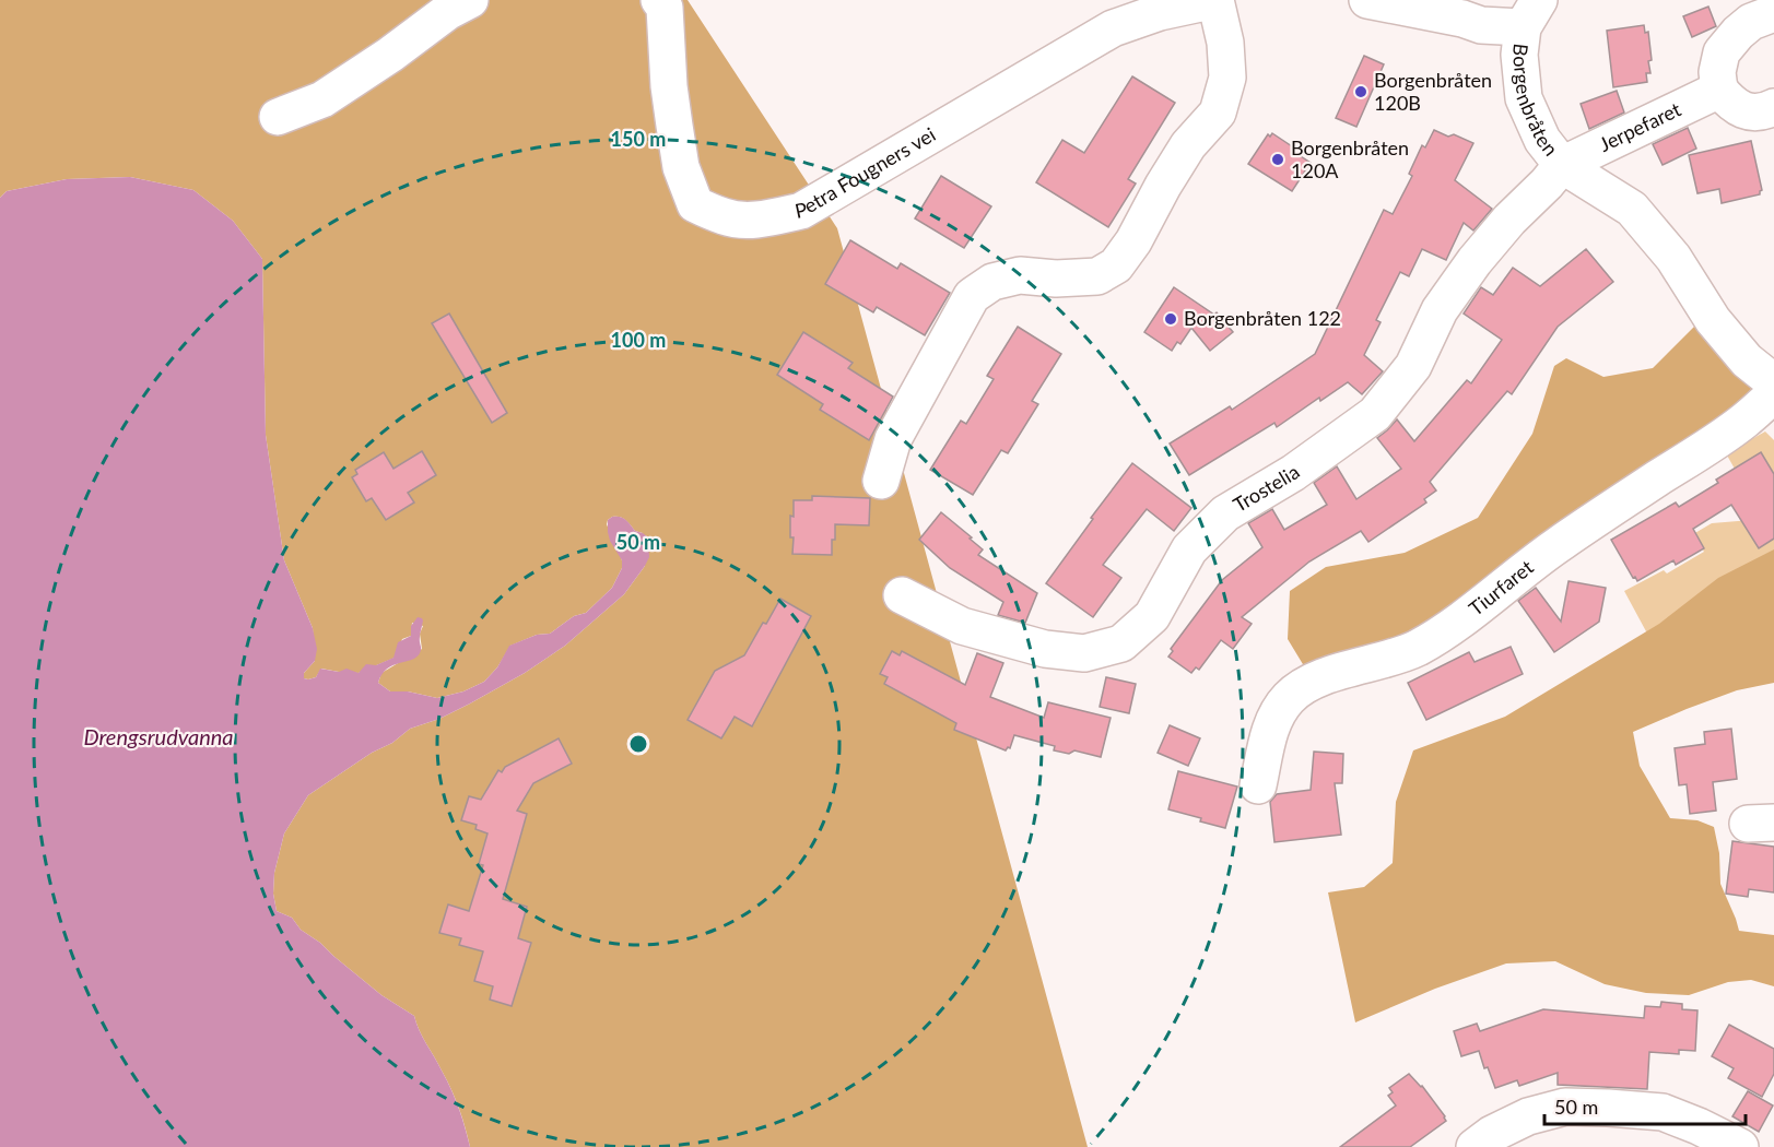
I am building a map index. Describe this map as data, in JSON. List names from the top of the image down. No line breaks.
{"streets":{"street":["Borgenbråten","Jerpefaret","Petra Fougners vei","Trostelia","Tiurfaret"]},"crossings":[["Borgenbråten","Jerpefaret"],["Borgenbråten","Trostelia"],["Jerpefaret","Trostelia"]],"water":["Drengsrudvanna"],"places":["Borgenbråten 120B","Borgenbråten 120A","Borgenbråten 122"],"scale_bar":"50 m","rings":["150 m","100 m","50 m"]}
